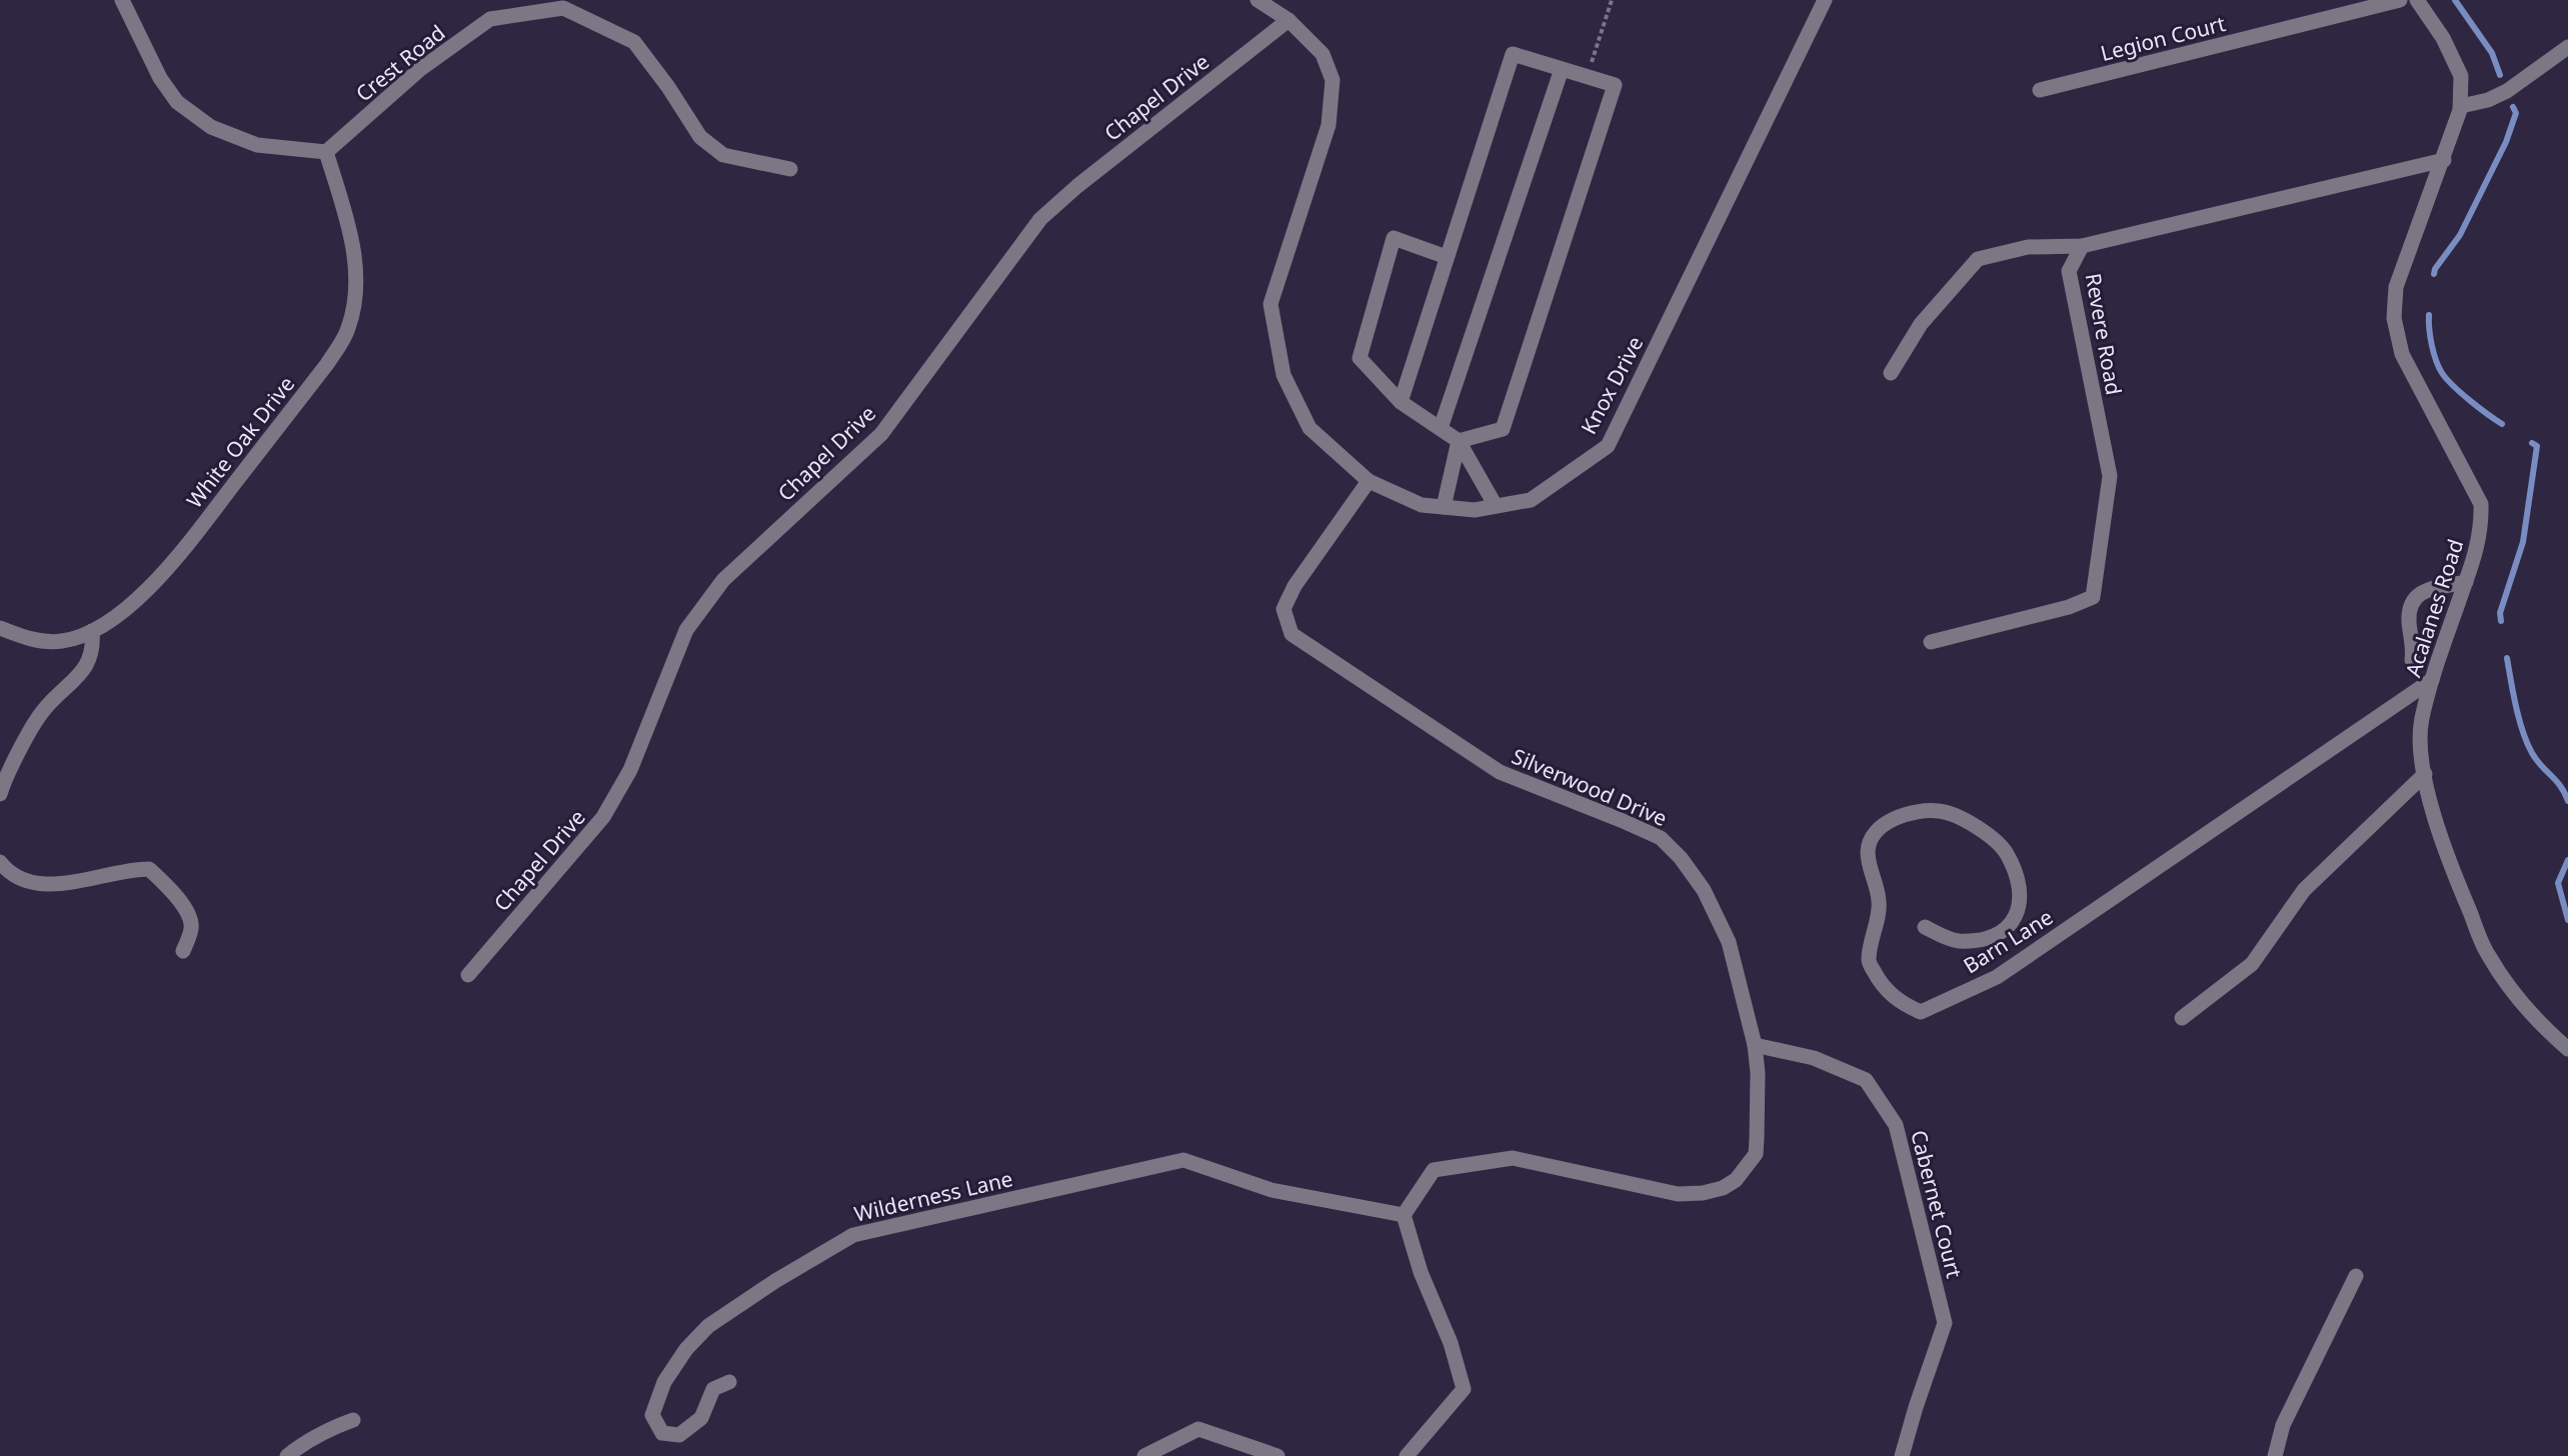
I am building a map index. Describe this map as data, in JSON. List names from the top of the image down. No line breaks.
{"streets":{"street":["Legion Court","Crest Road","Chapel Drive","Revere Road","Knox Drive","White Oak Drive","Acalanes Road","Silverwood Drive","Barn Lane","Wilderness Lane","Cabernet Court"]},"crossings":[["Crest Road","White Oak Drive"],["Chapel Drive","Knox Drive"],["Revere Road","Acalanes Road"],["Knox Drive","Silverwood Drive"],["Acalanes Road","Barn Lane"],["Silverwood Drive","Wilderness Lane"],["Silverwood Drive","Cabernet Court"]]}
